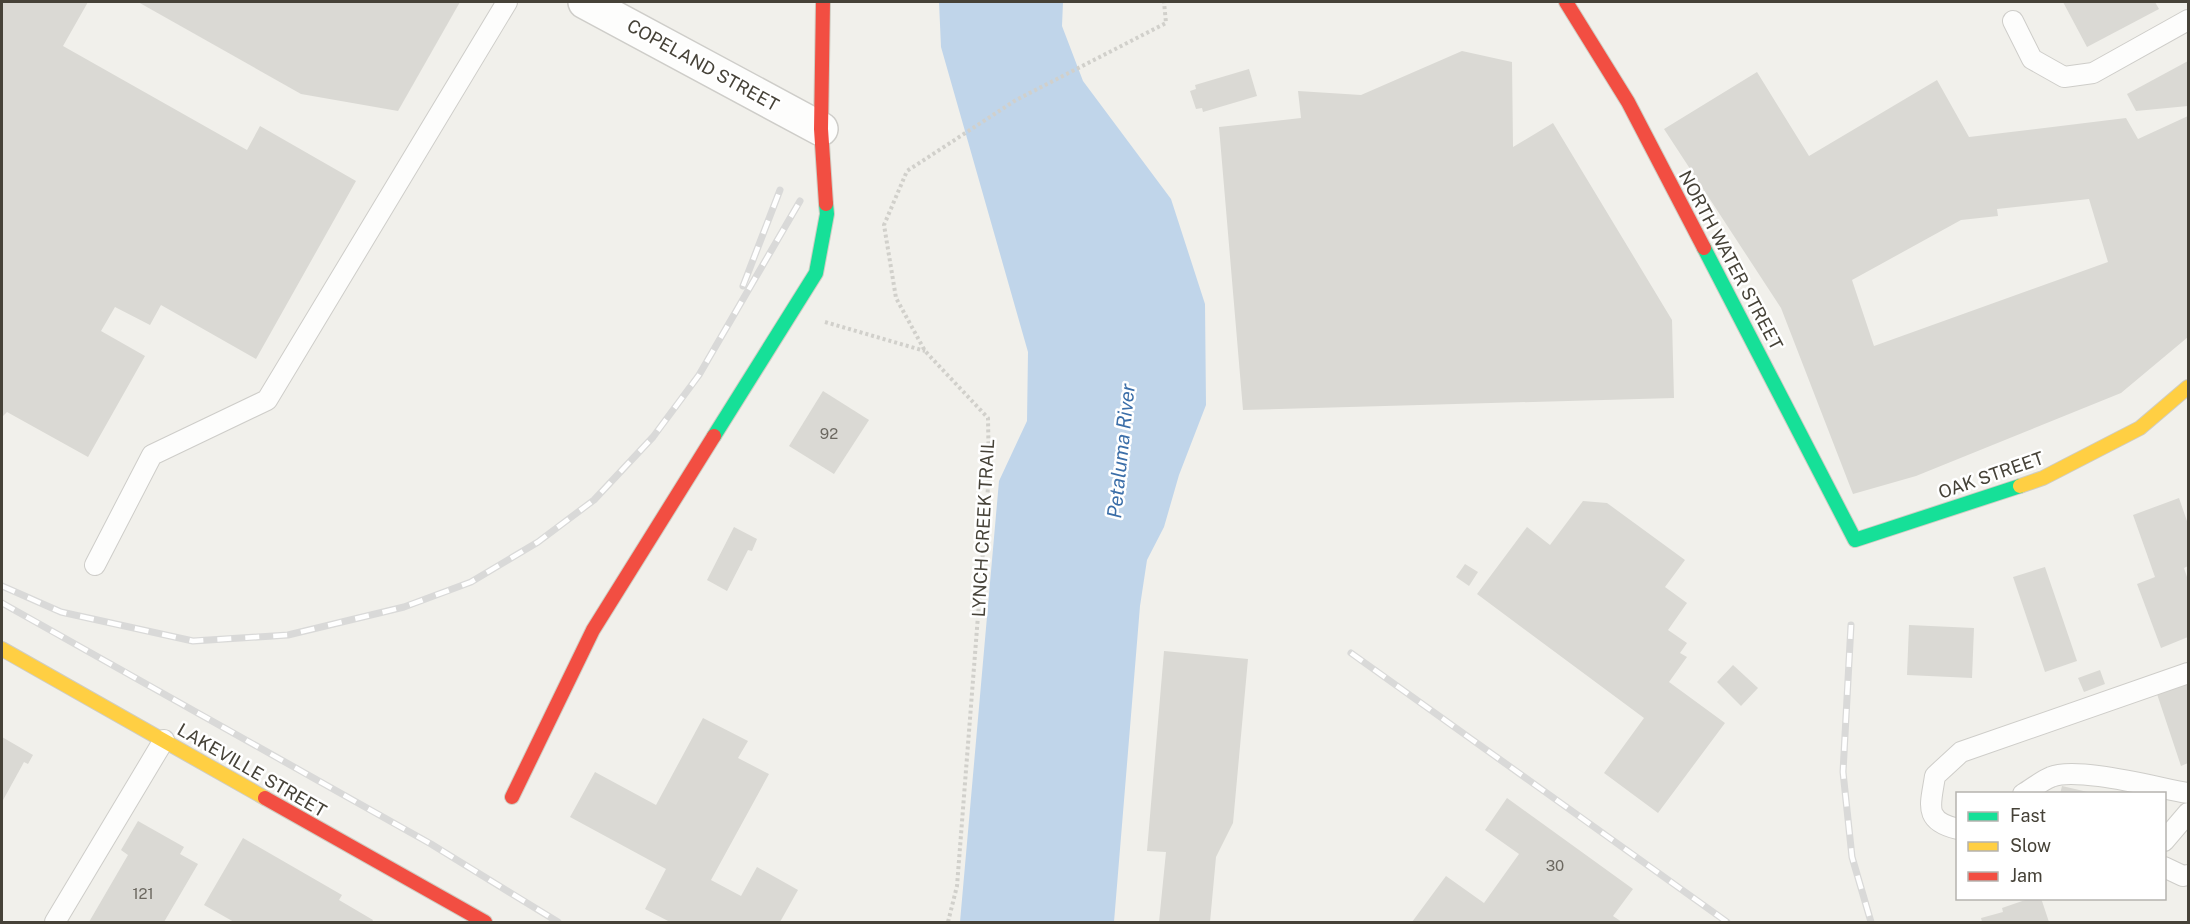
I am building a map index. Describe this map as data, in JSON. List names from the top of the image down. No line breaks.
{"streets":{"street":["COPELAND STREET","NORTH WATER STREET","OAK STREET","LAKEVILLE STREET"],"path":["LYNCH CREEK TRAIL"]},"crossings":[["NORTH WATER STREET","OAK STREET"]],"water":["Petaluma River"],"house_numbers":["92","30","121"],"legend":["Fast","Slow","Jam"]}
